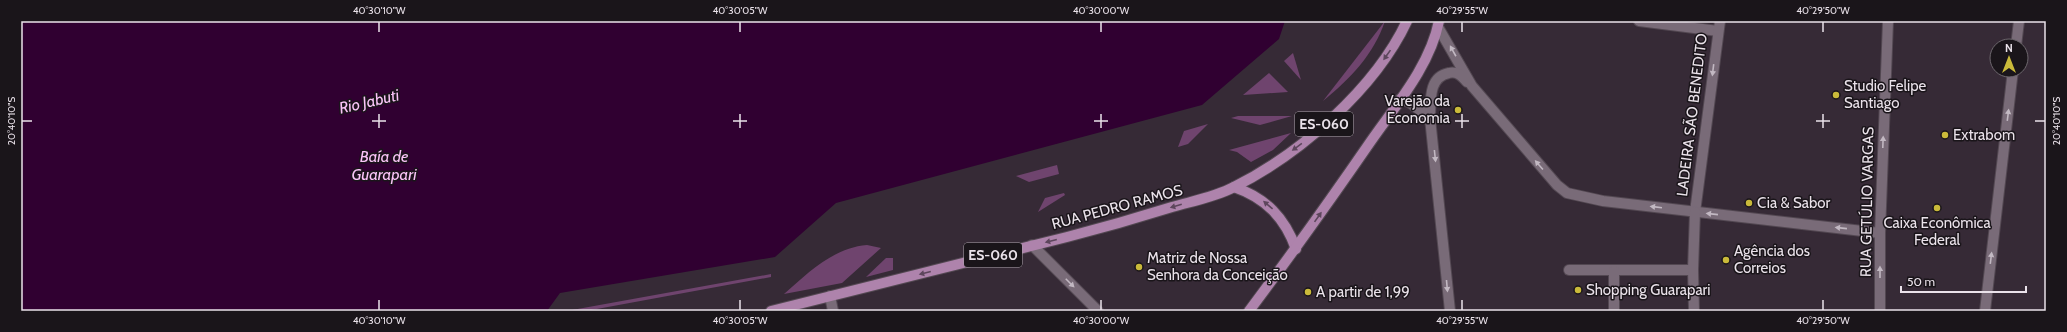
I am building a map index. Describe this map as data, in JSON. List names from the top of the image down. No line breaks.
{"streets":{"main road":["ES-060","RUA PEDRO RAMOS"],"street":["LADEIRA SÃO BENEDITO","RUA GETÚLIO VARGAS"]},"one_way":["LADEIRA SÃO BENEDITO","RUA GETÚLIO VARGAS","RUA PEDRO RAMOS"],"water":["Rio Jabuti","Baía de Guarapari"],"places":["Studio Felipe Santiago","Varejão da Economia","Extrabom","Cia & Sabor","Caixa Econômica Federal","Agência dos Correios","Matriz de Nossa Senhora da Conceição","Shopping Guarapari","A partir de 1,99"],"scale_bar":"50 m","north":"top","coordinates":["40°30'10\"W","40°30'05\"W","40°30'00\"W","40°29'55\"W","40°29'50\"W","20°40'10\"S"]}
